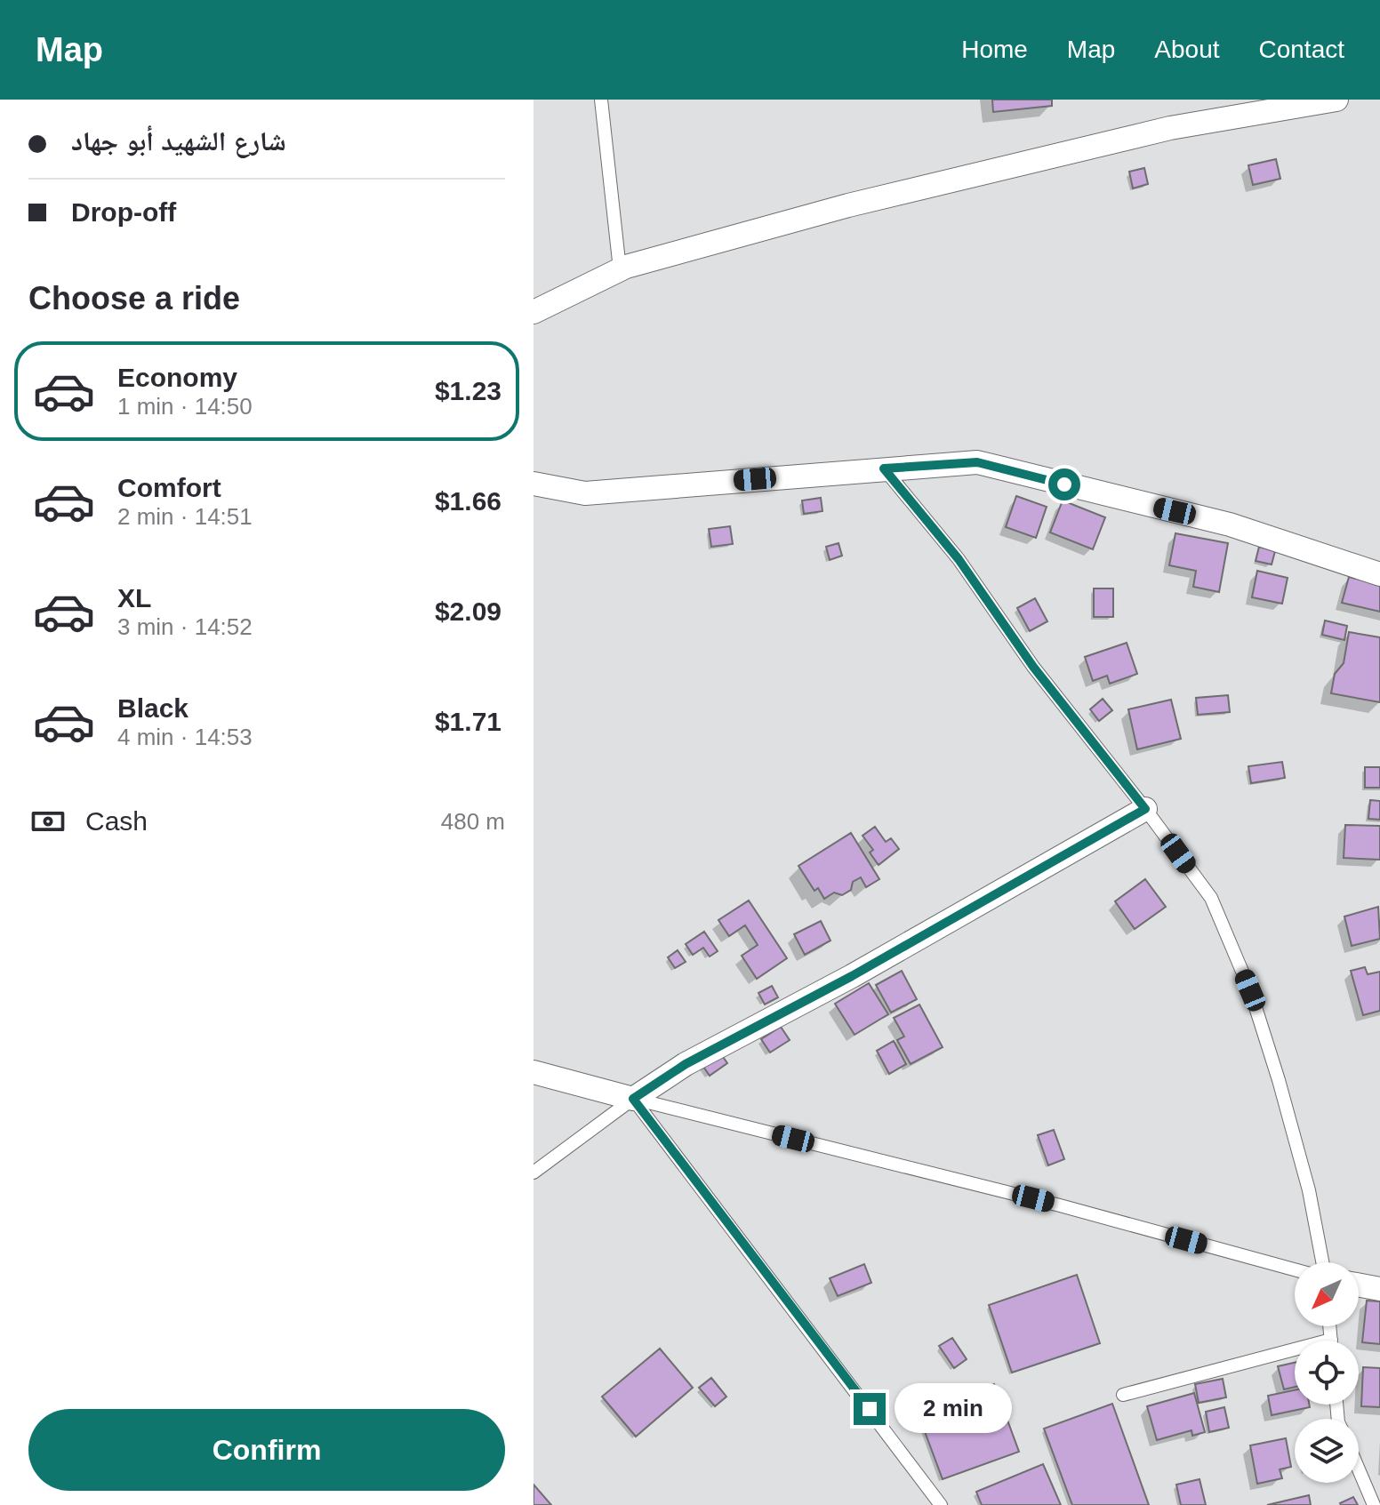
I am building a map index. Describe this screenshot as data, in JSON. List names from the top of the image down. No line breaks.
{"north":"bottom left","page":{"header":"Map","nav":["Home","Map","About","Contact"],"banner":["شارع الشهيد أبو جهاد","Drop-off"],"heading":"Choose a ride","list":[{"name":"Economy","note":"1 min · 14:50","value":"$1.23"},{"name":"Comfort","note":"2 min · 14:51","value":"$1.66"},{"name":"XL","note":"3 min · 14:52","value":"$2.09"},{"name":"Black","note":"4 min · 14:53","value":"$1.71"}],"pay":["Cash","480 m"],"bubble":"2 min","buttons":"Confirm"}}
